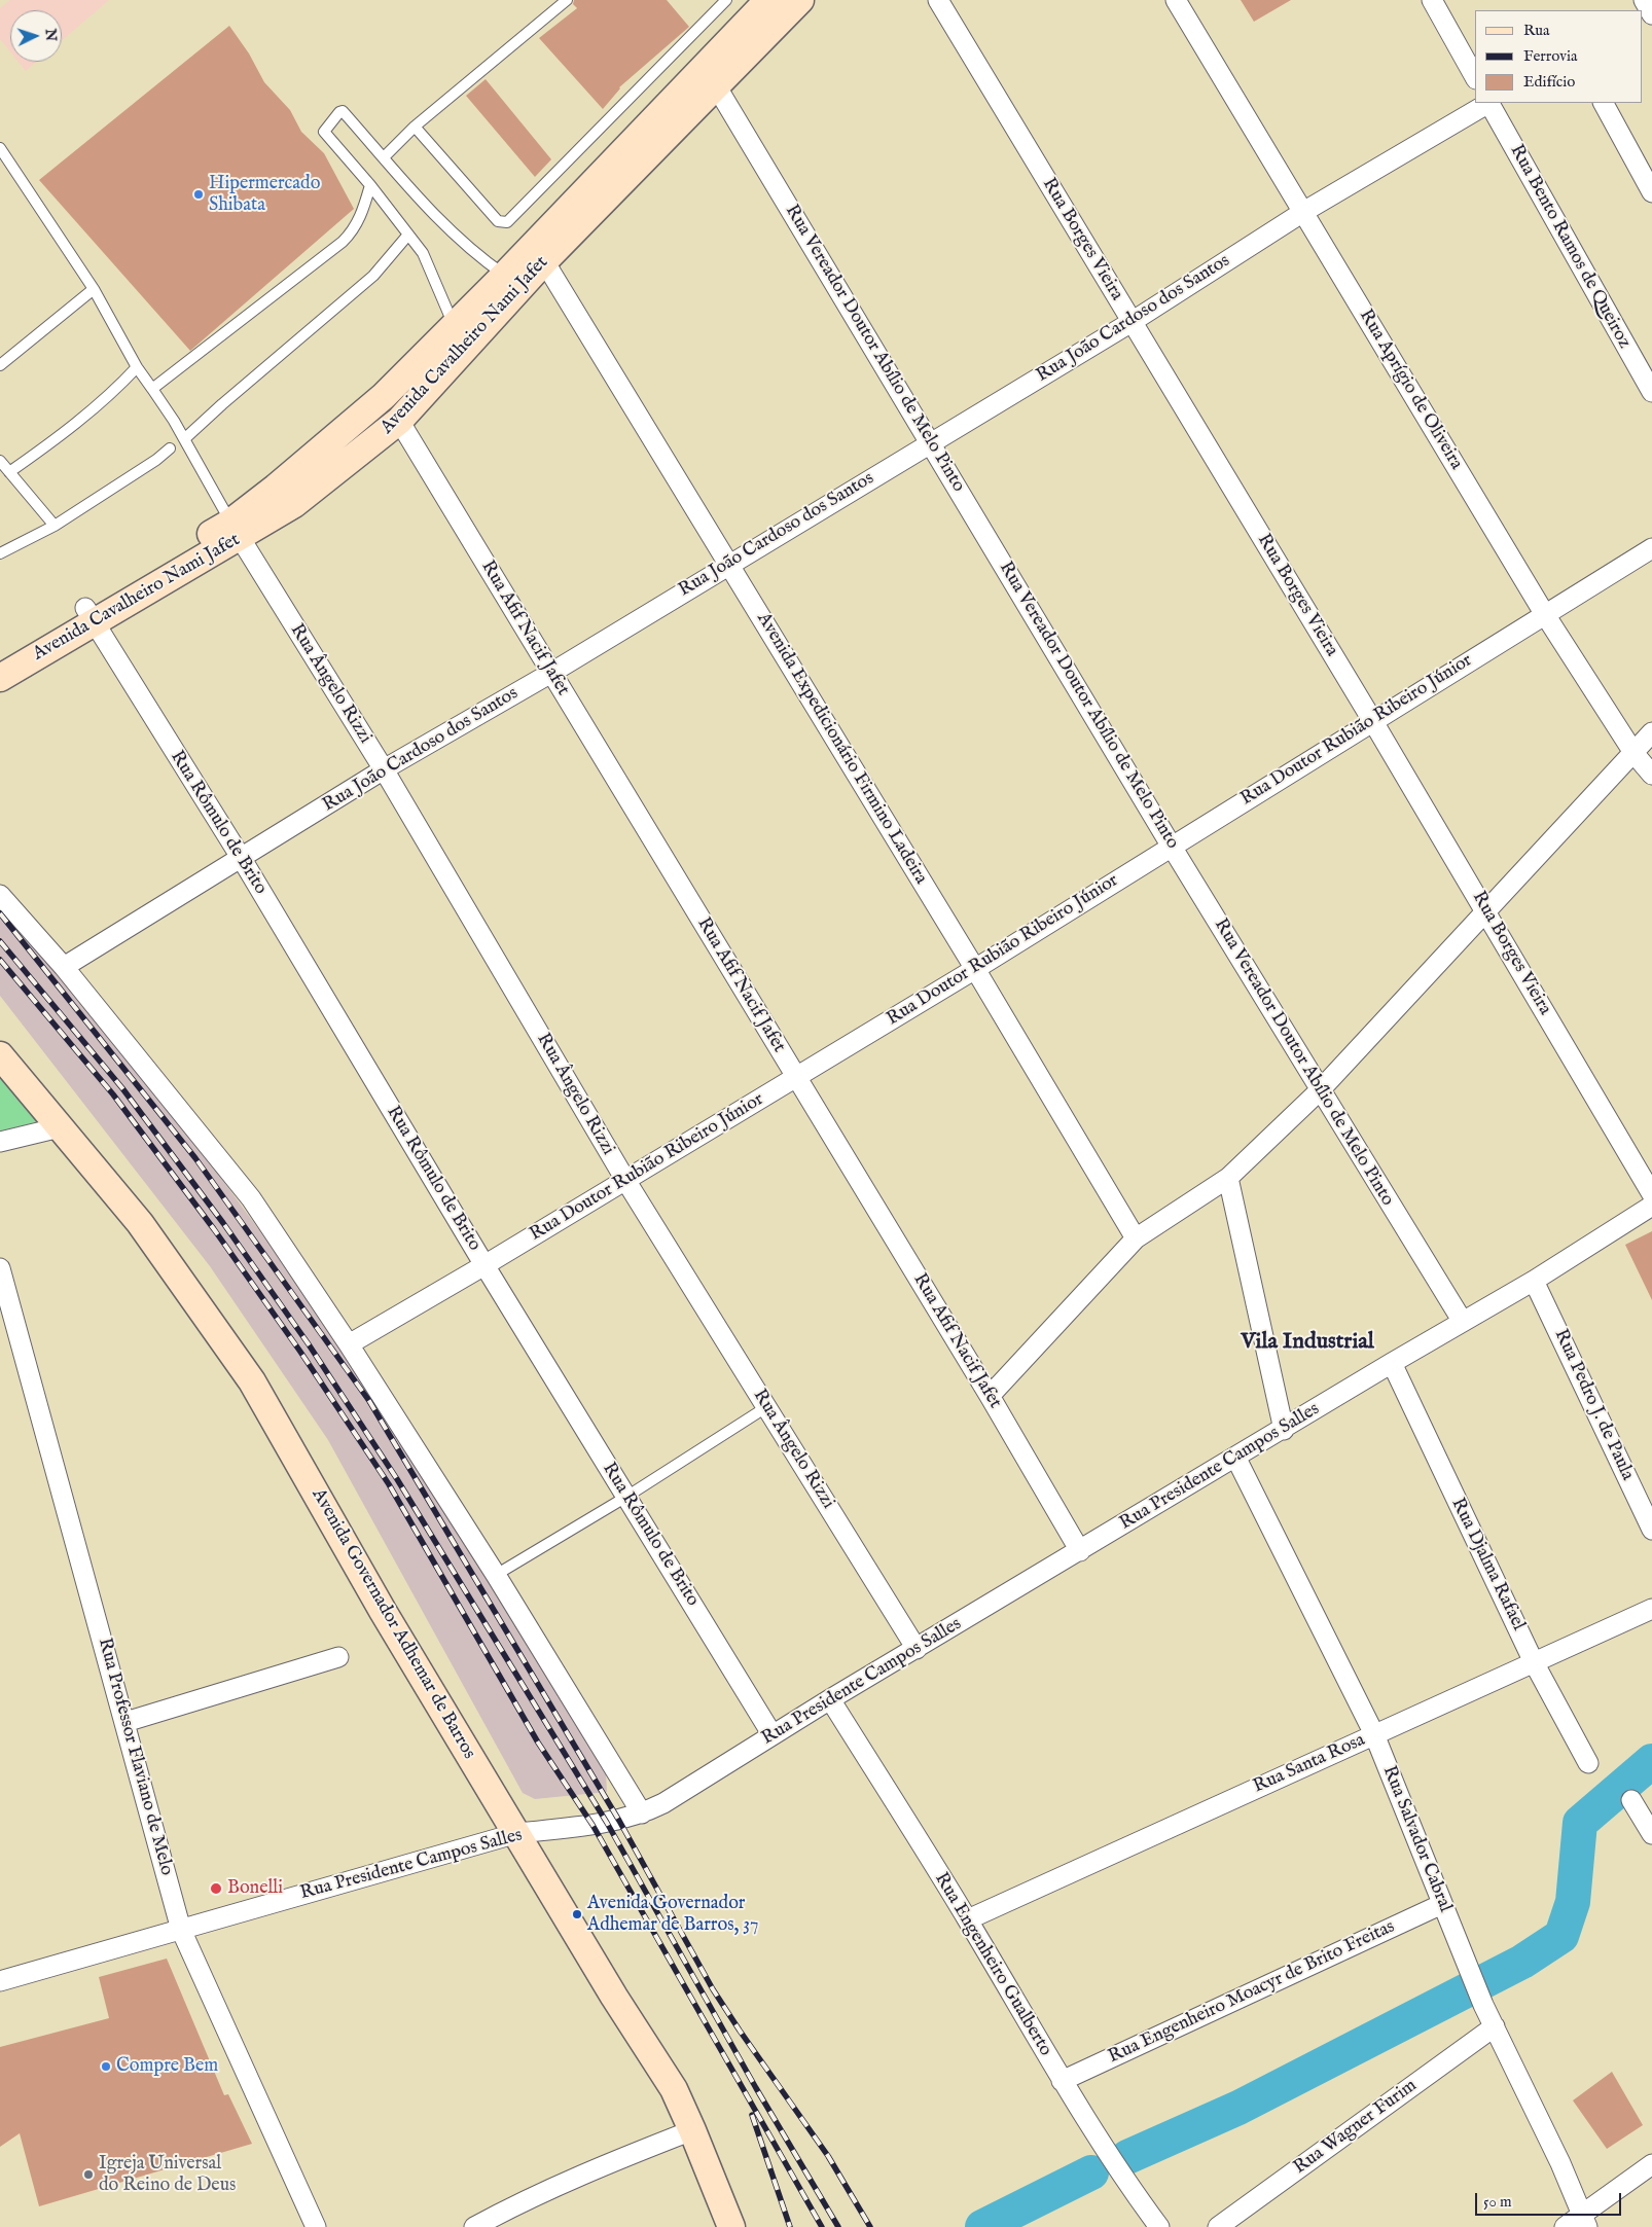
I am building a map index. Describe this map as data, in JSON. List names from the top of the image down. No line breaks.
{"streets":{"main road":["Avenida Cavalheiro Nami Jafet","Avenida Governador Adhemar de Barros"],"street":["Rua Borges Vieira","Rua Bento Ramos de Queiroz","Rua João Cardoso dos Santos","Rua Vereador Doutor Abílio de Melo Pinto","Rua Aprígio de Oliveira","Rua Afif Nacif Jafet","Rua Ângelo Rizzi","Rua Doutor Rubião Ribeiro Júnior","Avenida Expedicionário Firmino Ladeira","Rua Rômulo de Brito","Rua Pedro J. de Paula","Rua Presidente Campos Salles","Rua Djalma Rafael","Rua Professor Flaviano de Melo","Rua Santa Rosa","Rua Salvador Cabral","Rua Engenheiro Gualberto","Rua Engenheiro Moacyr de Brito Freitas","Rua Wagner Furim"]},"crossings":[["Rua Borges Vieira","Rua João Cardoso dos Santos"],["Rua Borges Vieira","Rua Doutor Rubião Ribeiro Júnior"],["Rua João Cardoso dos Santos","Rua Vereador Doutor Abílio de Melo Pinto"],["Rua João Cardoso dos Santos","Rua Aprígio de Oliveira"],["Rua João Cardoso dos Santos","Rua Afif Nacif Jafet"],["Rua João Cardoso dos Santos","Rua Ângelo Rizzi"],["Rua João Cardoso dos Santos","Avenida Expedicionário Firmino Ladeira"],["Rua João Cardoso dos Santos","Rua Rômulo de Brito"],["Avenida Cavalheiro Nami Jafet","Rua Vereador Doutor Abílio de Melo Pinto"],["Avenida Cavalheiro Nami Jafet","Rua Afif Nacif Jafet"],["Avenida Cavalheiro Nami Jafet","Rua Ângelo Rizzi"],["Avenida Cavalheiro Nami Jafet","Avenida Expedicionário Firmino Ladeira"],["Avenida Cavalheiro Nami Jafet","Rua Rômulo de Brito"],["Rua Vereador Doutor Abílio de Melo Pinto","Rua Doutor Rubião Ribeiro Júnior"],["Rua Vereador Doutor Abílio de Melo Pinto","Rua Presidente Campos Salles"],["Rua Aprígio de Oliveira","Rua Doutor Rubião Ribeiro Júnior"],["Rua Afif Nacif Jafet","Rua Doutor Rubião Ribeiro Júnior"],["Rua Afif Nacif Jafet","Rua Presidente Campos Salles"],["Rua Ângelo Rizzi","Rua Doutor Rubião Ribeiro Júnior"],["Rua Ângelo Rizzi","Rua Presidente Campos Salles"],["Rua Doutor Rubião Ribeiro Júnior","Avenida Expedicionário Firmino Ladeira"],["Rua Doutor Rubião Ribeiro Júnior","Rua Rômulo de Brito"],["Rua Rômulo de Brito","Rua Presidente Campos Salles"],["Rua Pedro J. de Paula","Rua Presidente Campos Salles"],["Rua Presidente Campos Salles","Rua Djalma Rafael"],["Rua Presidente Campos Salles","Avenida Governador Adhemar de Barros"],["Rua Presidente Campos Salles","Rua Professor Flaviano de Melo"],["Rua Presidente Campos Salles","Rua Salvador Cabral"],["Rua Presidente Campos Salles","Rua Engenheiro Gualberto"],["Rua Djalma Rafael","Rua Santa Rosa"],["Rua Santa Rosa","Rua Salvador Cabral"],["Rua Santa Rosa","Rua Engenheiro Gualberto"],["Rua Salvador Cabral","Rua Engenheiro Moacyr de Brito Freitas"],["Rua Salvador Cabral","Rua Wagner Furim"],["Rua Engenheiro Gualberto","Rua Engenheiro Moacyr de Brito Freitas"]],"districts":["Vila Industrial"],"places":["Hipermercado Shibata","Bonelli","Avenida Governador Adhemar de Barros, 37","Compre Bem","Igreja Universal do Reino de Deus"],"legend":["Rua","Ferrovia","Edifício"],"scale_bar":"50 m","north":"right"}
